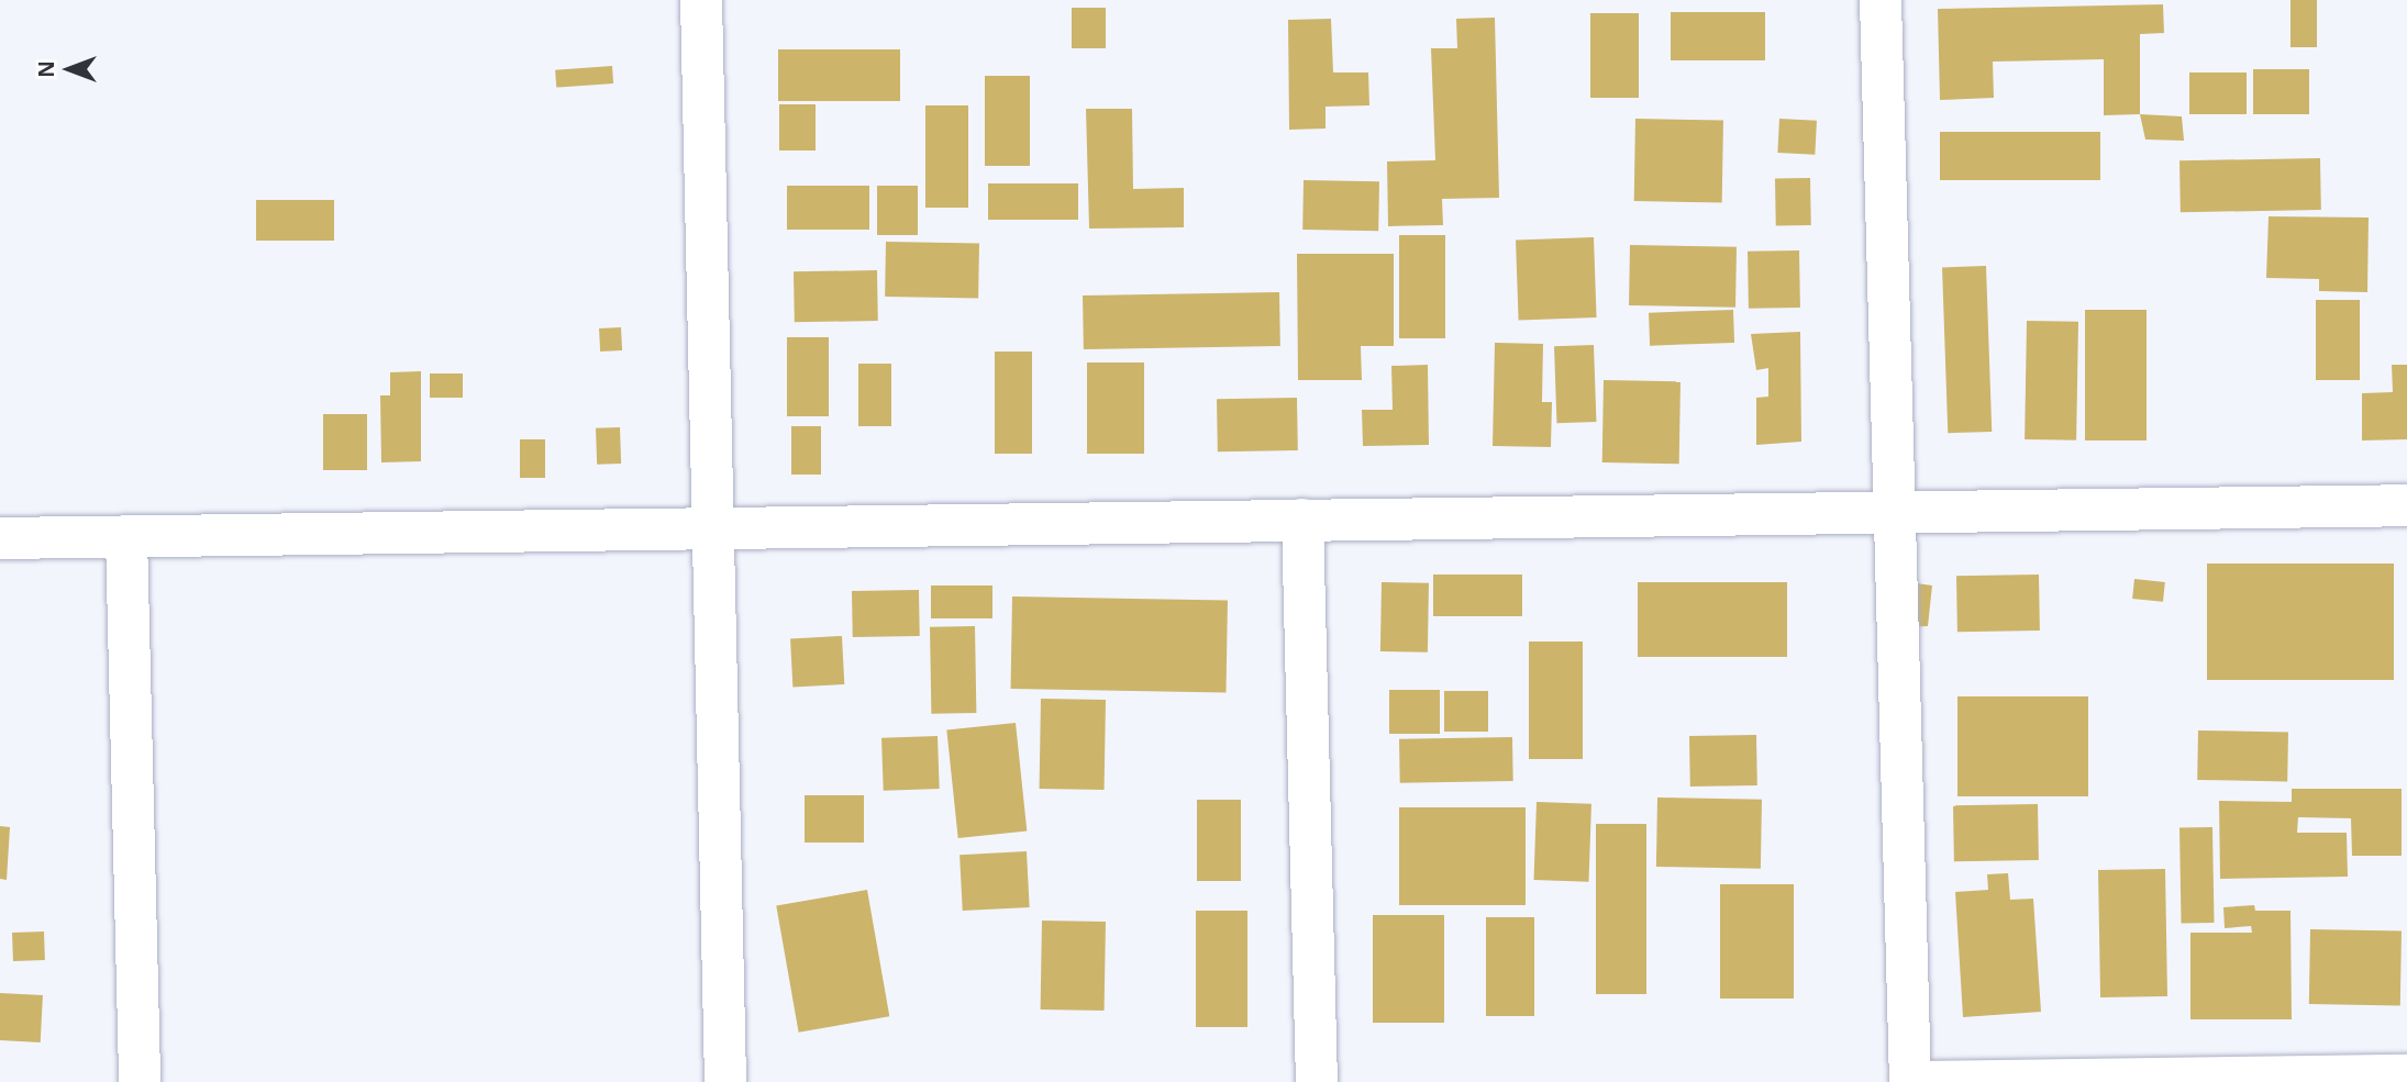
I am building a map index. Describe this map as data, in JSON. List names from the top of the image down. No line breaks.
{"north":"left"}
